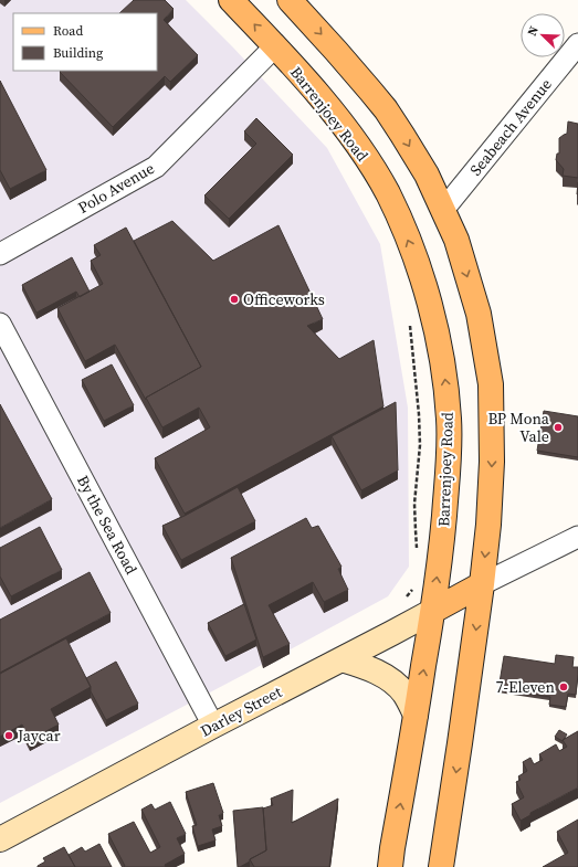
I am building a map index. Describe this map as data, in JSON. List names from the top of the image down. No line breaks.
{"streets":{"main road":["Barrenjoey Road","Darley Street"],"street":["Seabeach Avenue","Polo Avenue","By the Sea Road"]},"crossings":[["Barrenjoey Road","Polo Avenue"],["Barrenjoey Road","Darley Street"],["By the Sea Road","Darley Street"]],"places":["Officeworks","BP Mona Vale","7-Eleven","Jaycar"],"legend":["Road","Building"],"north":"top left"}
